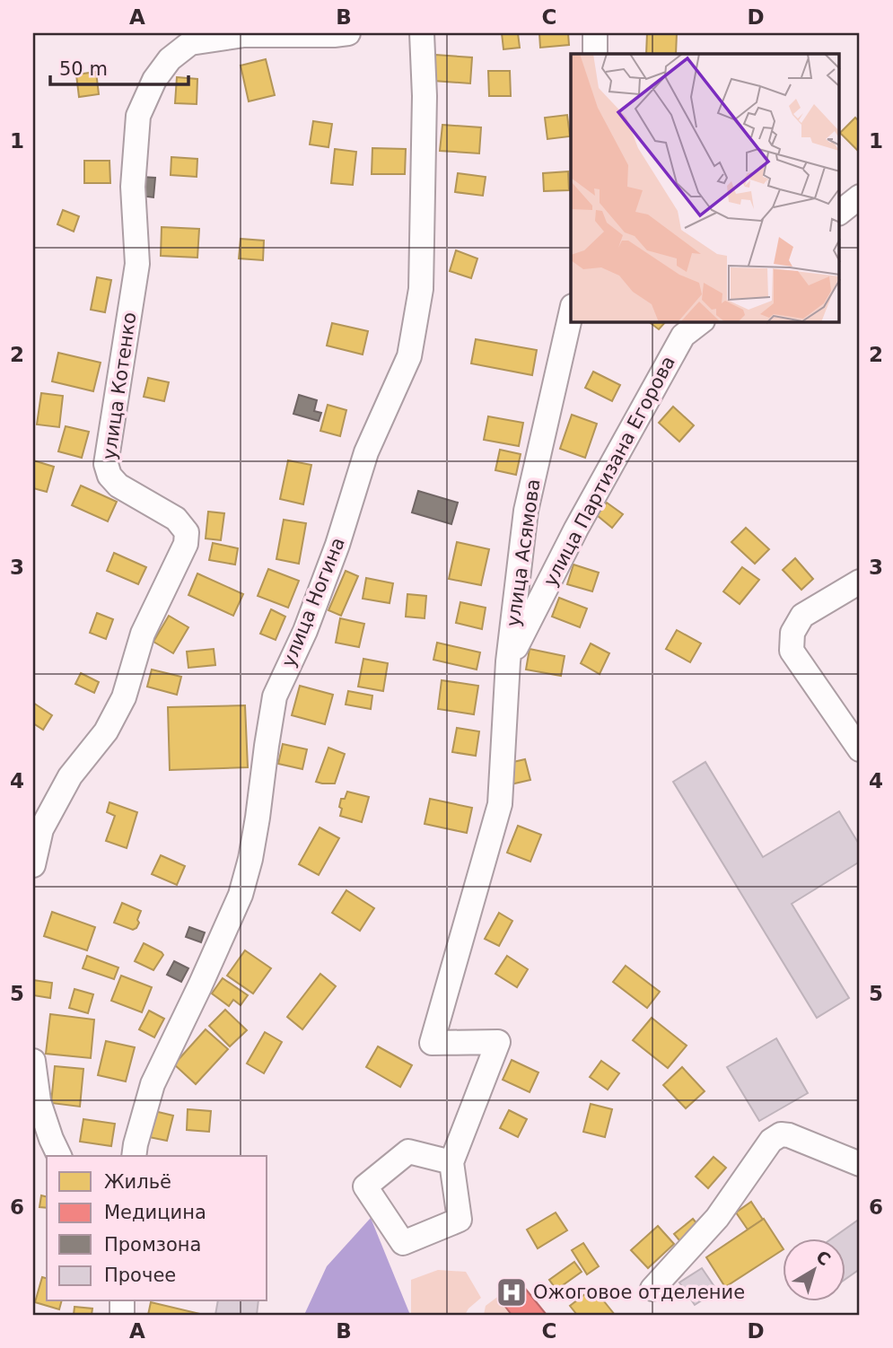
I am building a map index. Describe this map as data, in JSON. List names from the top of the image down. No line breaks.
{"streets":{"street":["улица Котенко","улица Партизана Егорова","улица Асямова","улица Ногина"]},"crossings":[["улица Партизана Егорова","улица Асямова"]],"places":{"hospital":["Ожоговое отделение"]},"legend":["Жильё","Медицина","Промзона","Прочее"],"scale_bar":"50 m","north":"top right","grid":{"columns":["A","B","C","D"],"rows":["1","2","3","4","5","6"]}}
